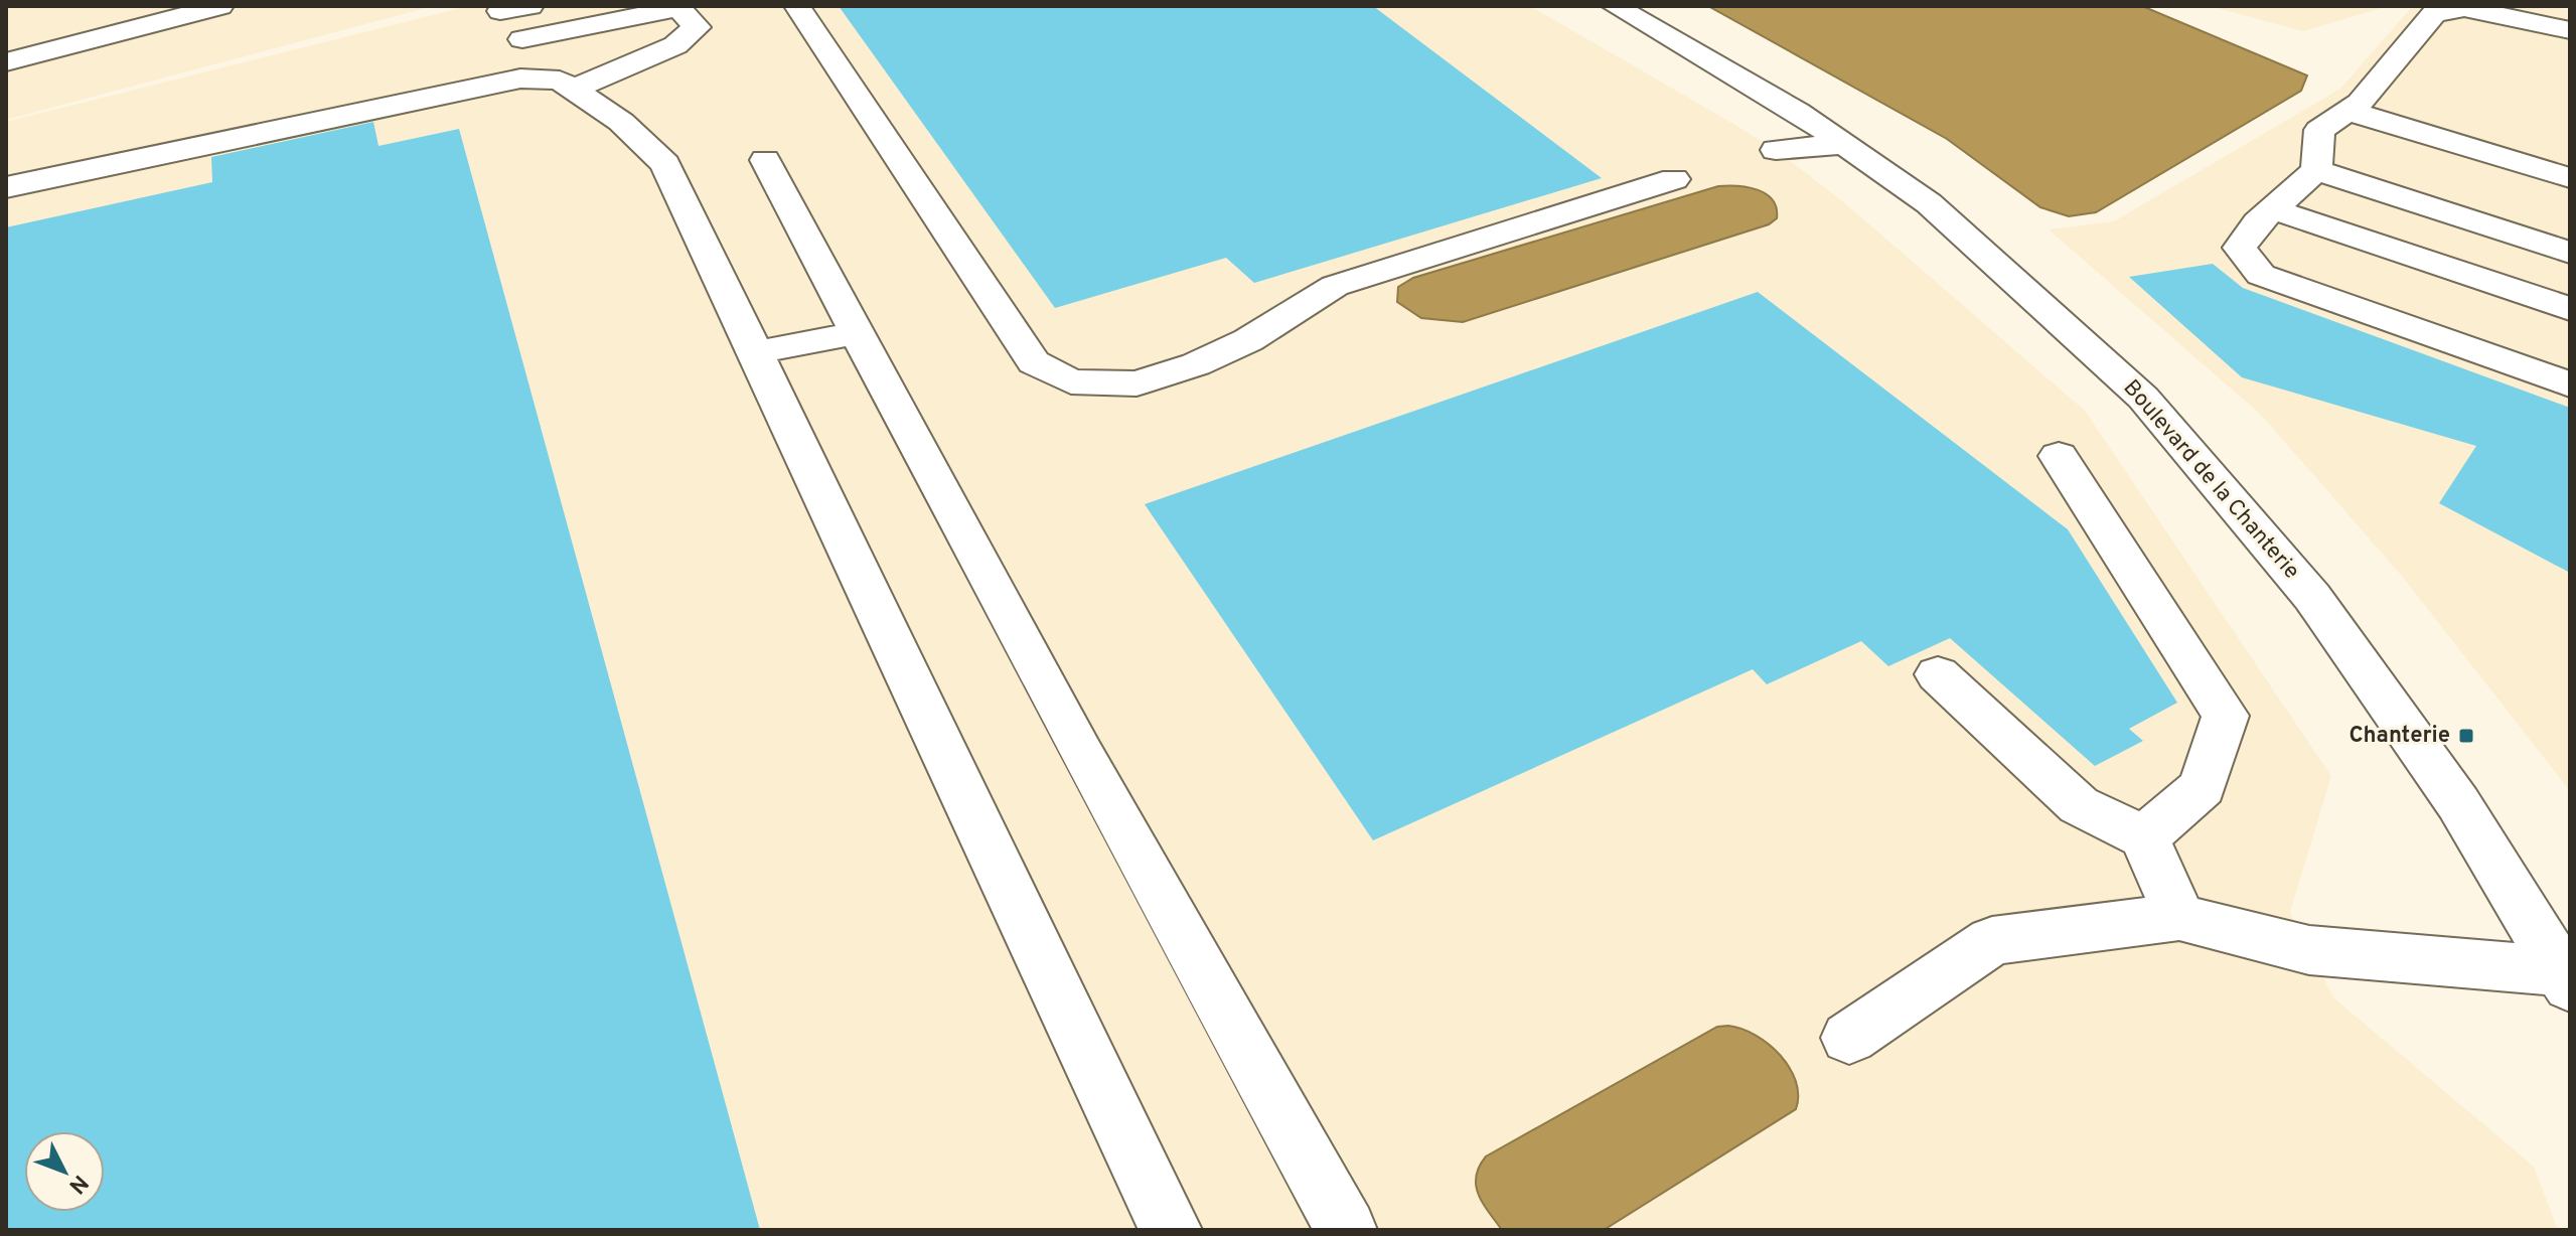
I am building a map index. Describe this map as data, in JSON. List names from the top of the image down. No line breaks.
{"streets":{"street":["Boulevard de la Chanterie"]},"places":{"transit":["Chanterie"]},"north":"bottom right"}
